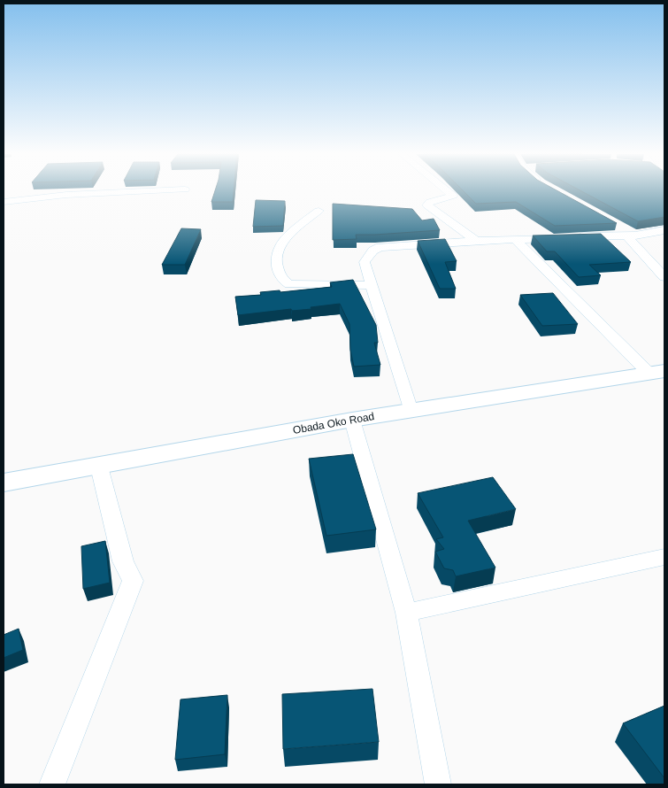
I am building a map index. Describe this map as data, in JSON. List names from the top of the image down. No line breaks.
{"streets":{"main road":["Obada Oko Road"]}}
